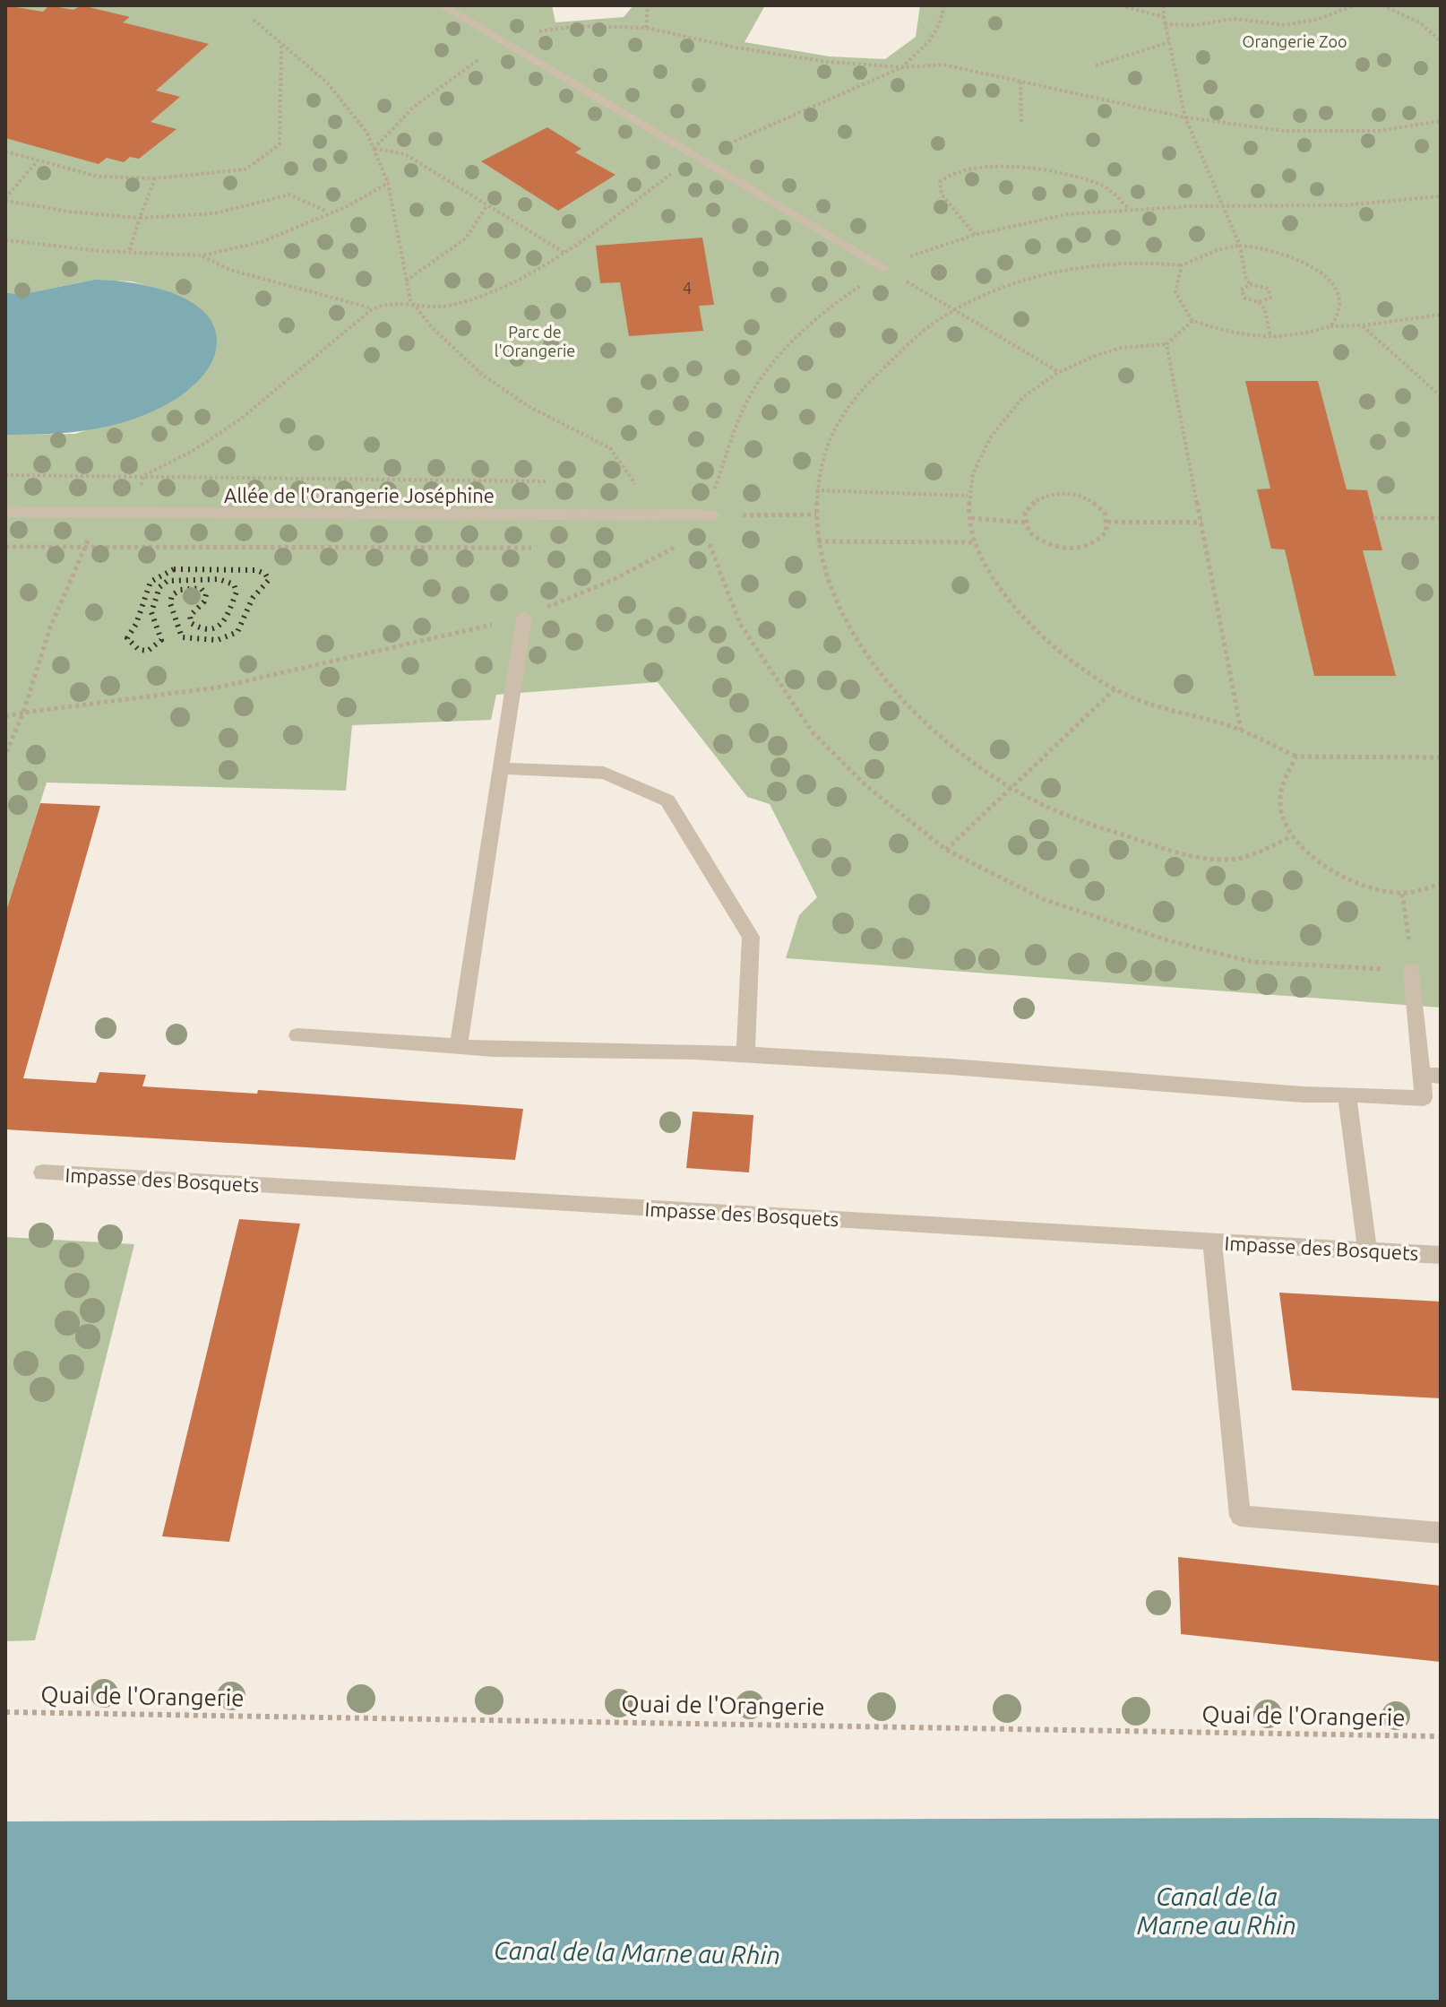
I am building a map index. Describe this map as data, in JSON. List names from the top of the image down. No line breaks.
{"streets":{"street":["Allée de l'Orangerie Joséphine","Impasse des Bosquets"],"path":["Quai de l'Orangerie"]},"water":["Canal de la Marne au Rhin"],"parks":["Orangerie Zoo","Parc de l'Orangerie"],"house_numbers":["4"]}
